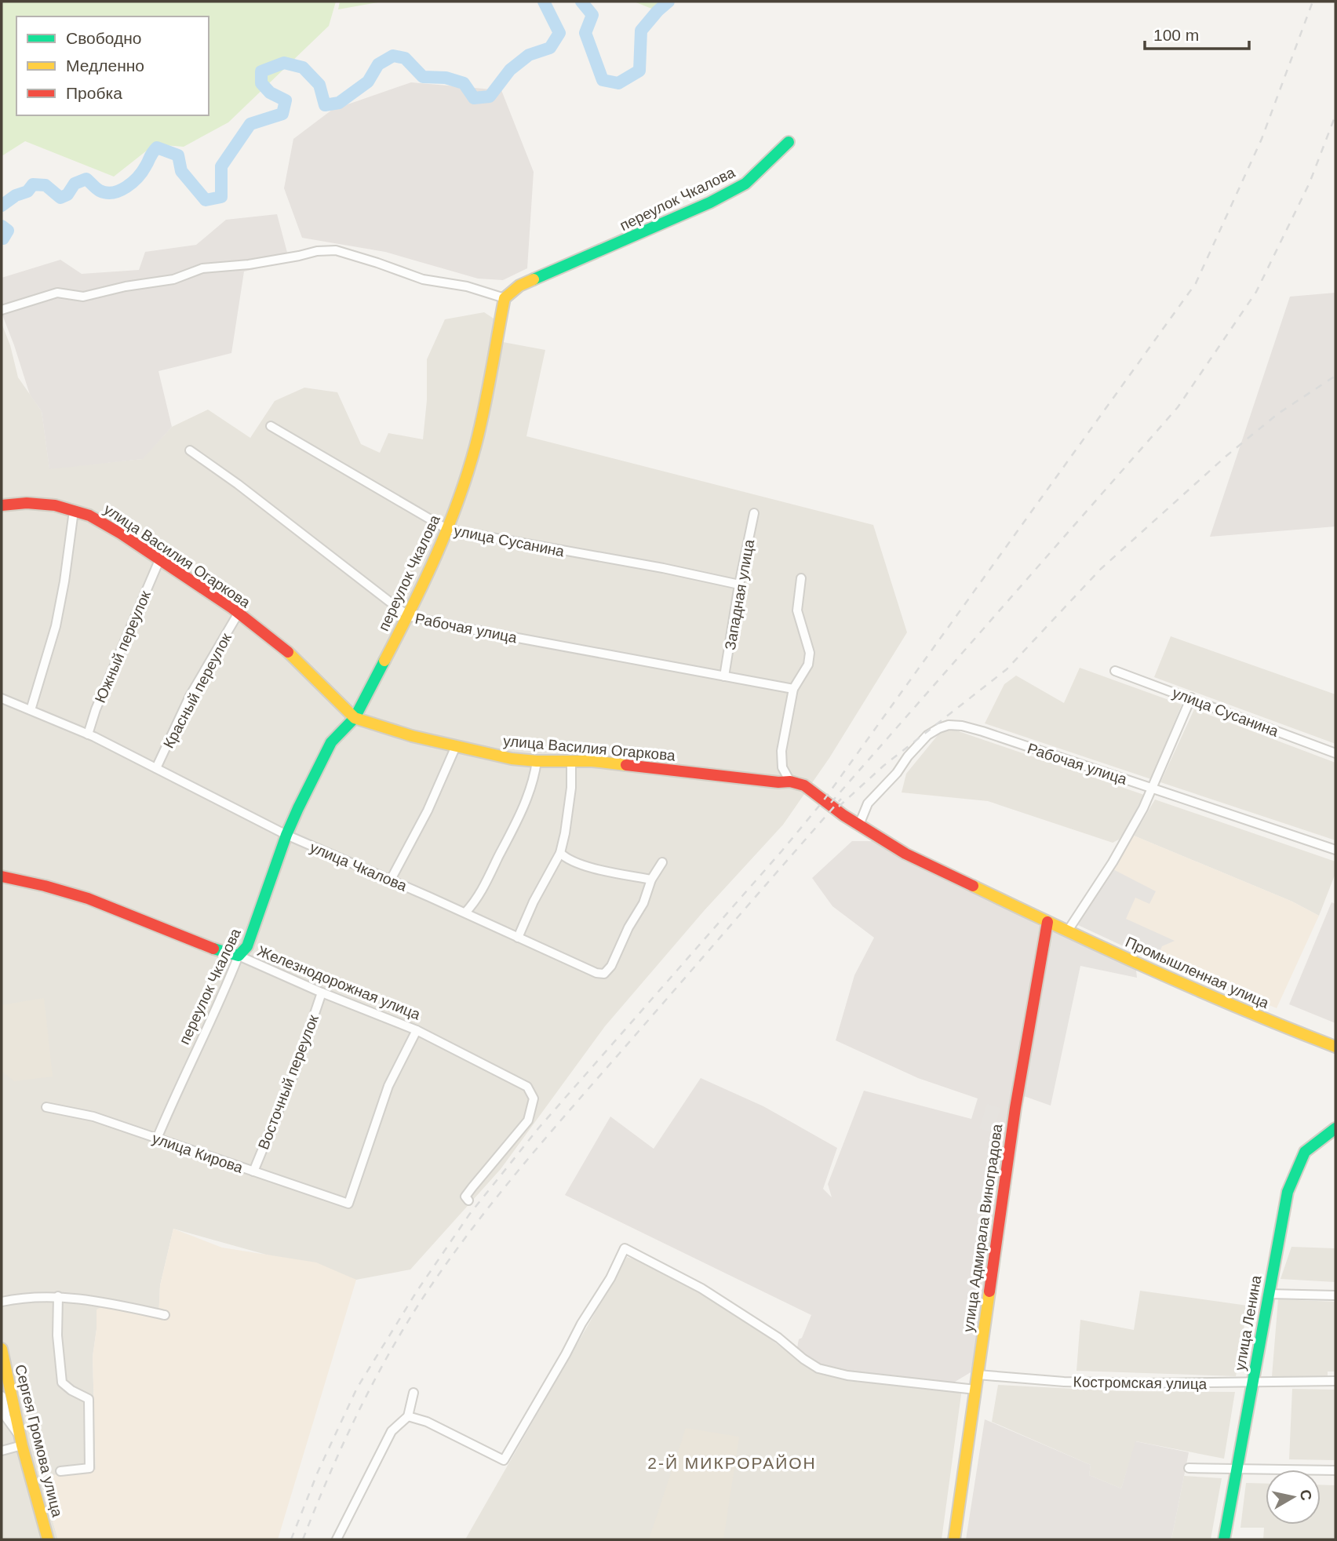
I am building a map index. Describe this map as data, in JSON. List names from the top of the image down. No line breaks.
{"streets":{"street":["переулок Чкалова","улица Сусанина","улица Василия Огаркова","Западная улица","Рабочая улица","Южный переулок","Красный переулок","улица Чкалова","Промышленная улица","Железнодорожная улица","Восточный переулок","улица Кирова","улица Адмирала Виноградова","улица Ленина","Костромская улица","Сергея Громова улица"]},"crossings":[["переулок Чкалова","улица Сусанина"],["переулок Чкалова","улица Василия Огаркова"],["переулок Чкалова","Рабочая улица"],["переулок Чкалова","улица Чкалова"],["переулок Чкалова","Железнодорожная улица"],["переулок Чкалова","улица Кирова"],["улица Сусанина","Западная улица"],["улица Василия Огаркова","Рабочая улица"],["улица Василия Огаркова","Южный переулок"],["улица Василия Огаркова","Красный переулок"],["улица Василия Огаркова","Промышленная улица"],["Западная улица","Рабочая улица"],["Рабочая улица","Промышленная улица"],["Южный переулок","улица Чкалова"],["Красный переулок","улица Чкалова"],["Промышленная улица","улица Адмирала Виноградова"],["Железнодорожная улица","Восточный переулок"],["Железнодорожная улица","улица Кирова"],["Восточный переулок","улица Кирова"],["улица Адмирала Виноградова","Костромская улица"],["улица Ленина","Костромская улица"]],"districts":["2-Й МИКРОРАЙОН"],"legend":["Свободно","Медленно","Пробка"],"scale_bar":"100 m","north":"right"}
